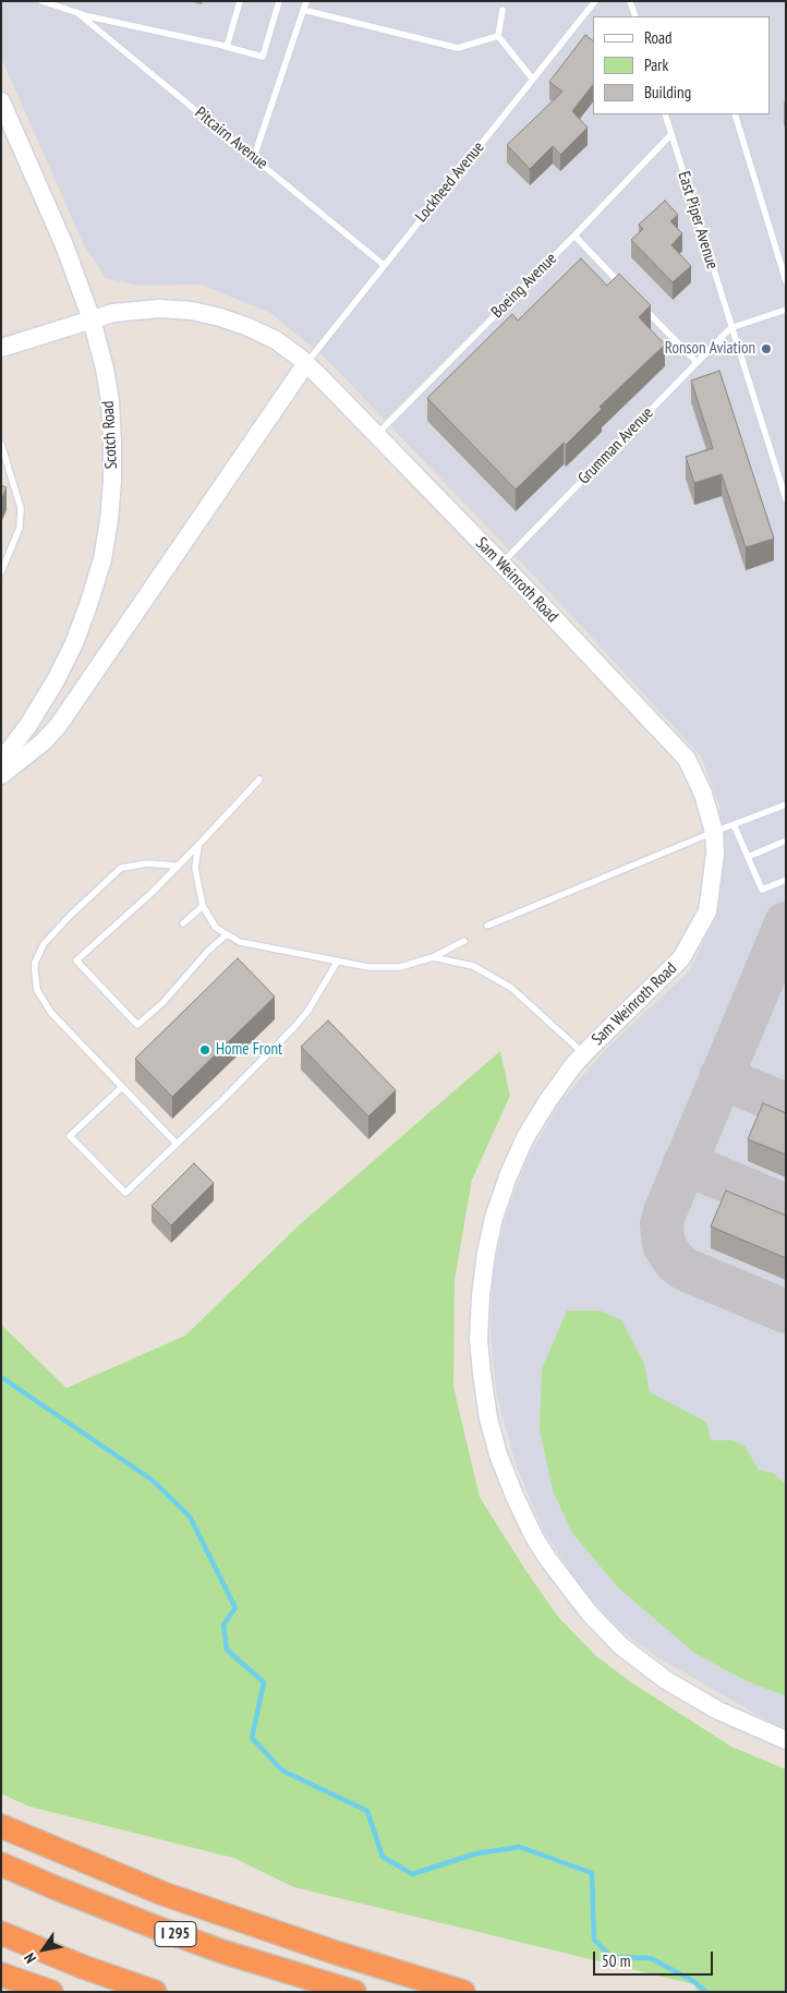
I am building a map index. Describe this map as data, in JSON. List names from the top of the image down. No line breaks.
{"streets":{"highway":["I 295"],"street":["Scotch Road","Sam Weinroth Road"],"lane":["Pitcairn Avenue","Lockheed Avenue","East Piper Avenue","Boeing Avenue","Grumman Avenue"]},"crossings":[["Pitcairn Avenue","Lockheed Avenue"],["Lockheed Avenue","Sam Weinroth Road"],["East Piper Avenue","Boeing Avenue"],["East Piper Avenue","Grumman Avenue"],["Boeing Avenue","Sam Weinroth Road"],["Scotch Road","Sam Weinroth Road"],["Grumman Avenue","Sam Weinroth Road"]],"places":["Ronson Aviation","Home Front"],"legend":["Road","Park","Building"],"scale_bar":"50 m","north":"bottom left"}
